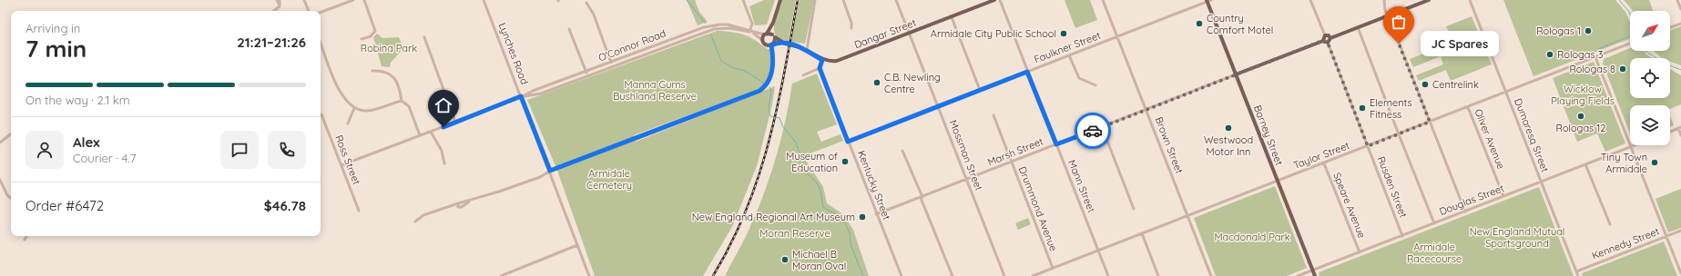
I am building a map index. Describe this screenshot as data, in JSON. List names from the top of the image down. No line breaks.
{"streets":{"main road":["Dangar Street","Barney Street","Marsh Street"],"street":["O'Connor Road","Faulkner Street","Lynches Road","Dumaresq Street","Oliver Avenue","Brown Street","Mossman Street","Taylor Street","Ross Street","Kentucky Street","Mann Street","Rusden Street","Douglas Street","Speare Avenue","Drummond Avenue","Kennedy Street"]},"crossings":[["Dangar Street","Mossman Street"],["O'Connor Road","Lynches Road"],["O'Connor Road","Ross Street"],["Faulkner Street","Barney Street"],["Faulkner Street","Brown Street"],["Faulkner Street","Mossman Street"],["Faulkner Street","Kentucky Street"],["Faulkner Street","Mann Street"],["Barney Street","Marsh Street"],["Barney Street","Taylor Street"],["Barney Street","Douglas Street"],["Dumaresq Street","Taylor Street"],["Dumaresq Street","Douglas Street"],["Dumaresq Street","Kennedy Street"],["Oliver Avenue","Taylor Street"],["Oliver Avenue","Douglas Street"],["Brown Street","Marsh Street"],["Brown Street","Taylor Street"],["Marsh Street","Mossman Street"],["Marsh Street","Kentucky Street"],["Marsh Street","Mann Street"],["Marsh Street","Drummond Avenue"],["Taylor Street","Mann Street"],["Taylor Street","Rusden Street"],["Taylor Street","Speare Avenue"],["Taylor Street","Drummond Avenue"],["Rusden Street","Douglas Street"],["Douglas Street","Speare Avenue"]],"parks":["Robina Park","Manna Gums Bushland Reserve","Wicklow Playing Fields","Armidale Cemetery","New England Mutual Sportsground","Moran Reserve","Macdonald Park","Armidale Racecourse"],"places":["Country Comfort Motel","Rologas 1","Armidale City Public School","JC Spares","Rologas 3","Rologas 8","C.B. Newling Centre","Centrelink","Elements Fitness","Rologas 12","Westwood Motor Inn","Museum of Education","Tiny Town Armidale","New England Regional Art Museum","Michael B Moran Oval"],"north":"top right","page":{"heading":["7 min","Arriving in","21:21–21:26"],"panel":["Alex","Courier · 4.7","Order #6472","$46.78"],"bubble":"JC Spares","bar":"On the way · 2.1 km"}}
